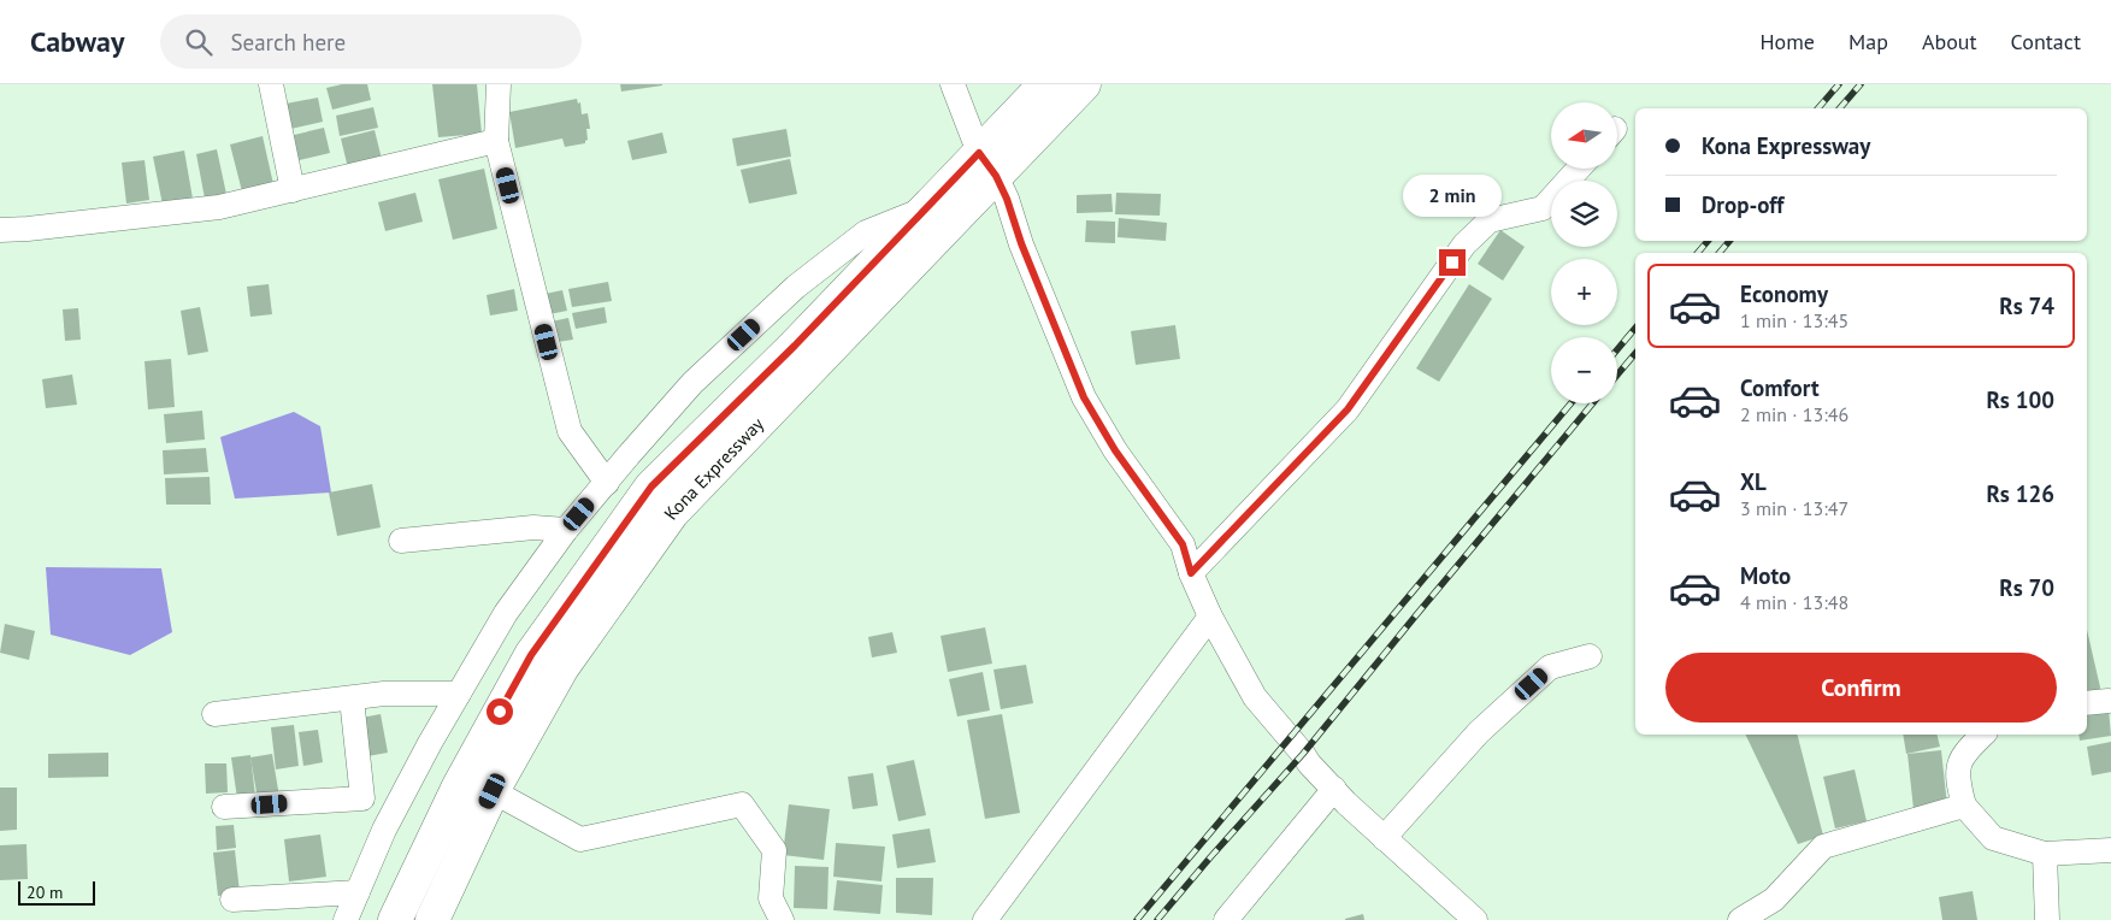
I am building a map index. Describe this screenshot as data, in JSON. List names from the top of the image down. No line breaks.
{"streets":{"highway":["Kona Expressway"]},"scale_bar":"20 m","north":"left","page":{"header":"Cabway","search":"Search here","nav":["Home","Map","About","Contact"],"map_buttons":["+","−"],"banner":["Kona Expressway","Drop-off"],"bubble":"2 min","list":[{"name":"Economy","note":"1 min · 13:45","value":"Rs 74"},{"name":"Comfort","note":"2 min · 13:46","value":"Rs 100"},{"name":"XL","note":"3 min · 13:47","value":"Rs 126"},{"name":"Moto","note":"4 min · 13:48","value":"Rs 70"}],"buttons":"Confirm","scale":"20 m"}}
